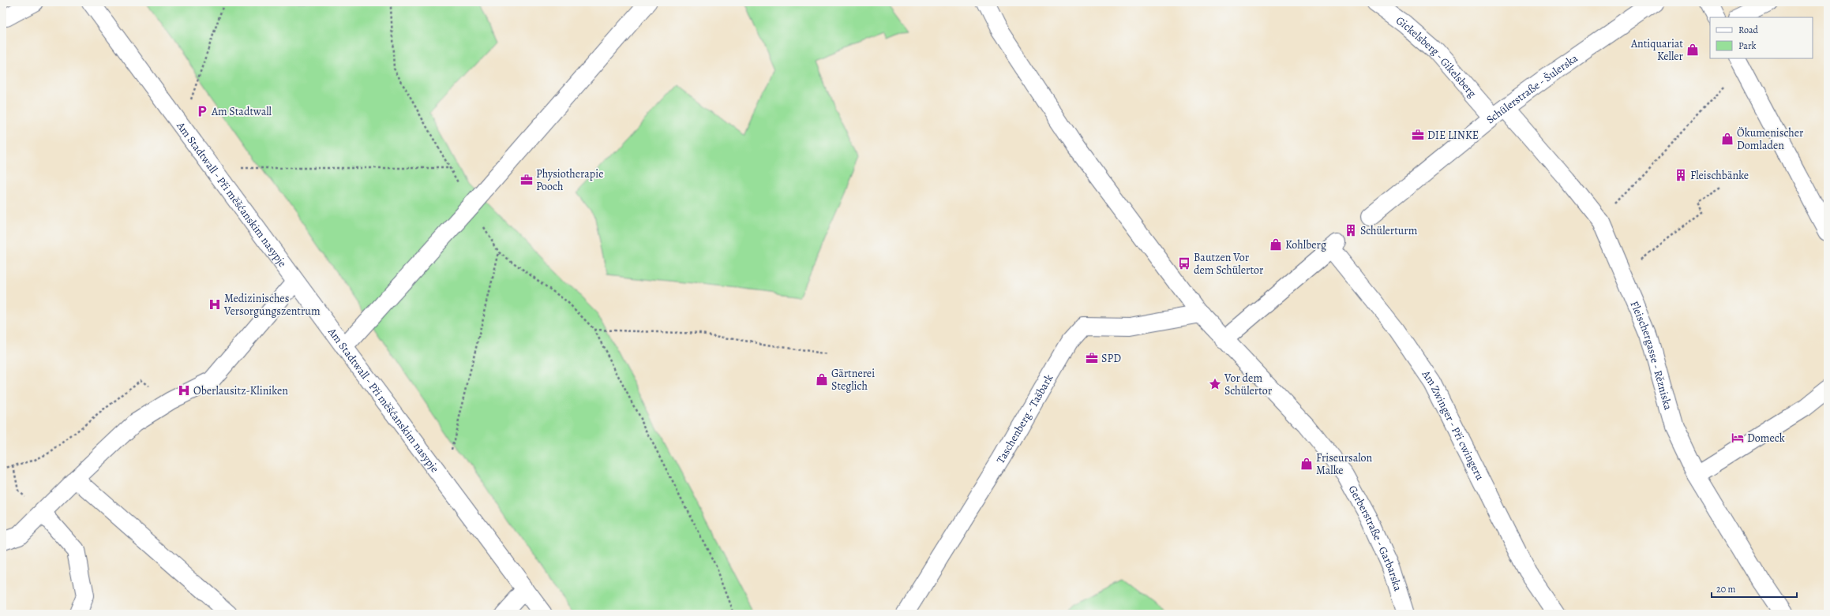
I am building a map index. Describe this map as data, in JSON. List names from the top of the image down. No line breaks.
{"streets":{"street":["Gickelsberg - Gikelsberg","Schülerstraße - Šulerska","Am Stadtwall - Při měšćanskim nasypje","Fleischergasse - Rězniska","Taschenberg - Tašbark","Am Zwinger - Při cwingeru","Gerberstraße - Garbarska"]},"crossings":[["Gickelsberg - Gikelsberg","Schülerstraße - Šulerska"],["Gickelsberg - Gikelsberg","Fleischergasse - Rězniska"],["Schülerstraße - Šulerska","Fleischergasse - Rězniska"],["Taschenberg - Tašbark","Gerberstraße - Garbarska"],["Am Zwinger - Při cwingeru","Gerberstraße - Garbarska"]],"places":{"shop":["Antiquariat Keller","Ökumenischer Domladen","Kohlberg","Gärtnerei Steglich","Friseursalon Malke"],"parking":["Am Stadtwall"],"office":["DIE LINKE","Physiotherapie Pooch","SPD"],"building":["Fleischbänke","Schülerturm"],"bus stop":["Bautzen Vor dem Schülertor"],"hospital":["Medizinisches Versorgungszentrum","Oberlausitz-Kliniken"],"place":["Vor dem Schülertor"],"hotel":["Domeck"]},"legend":["Road","Park"],"scale_bar":"20 m"}
